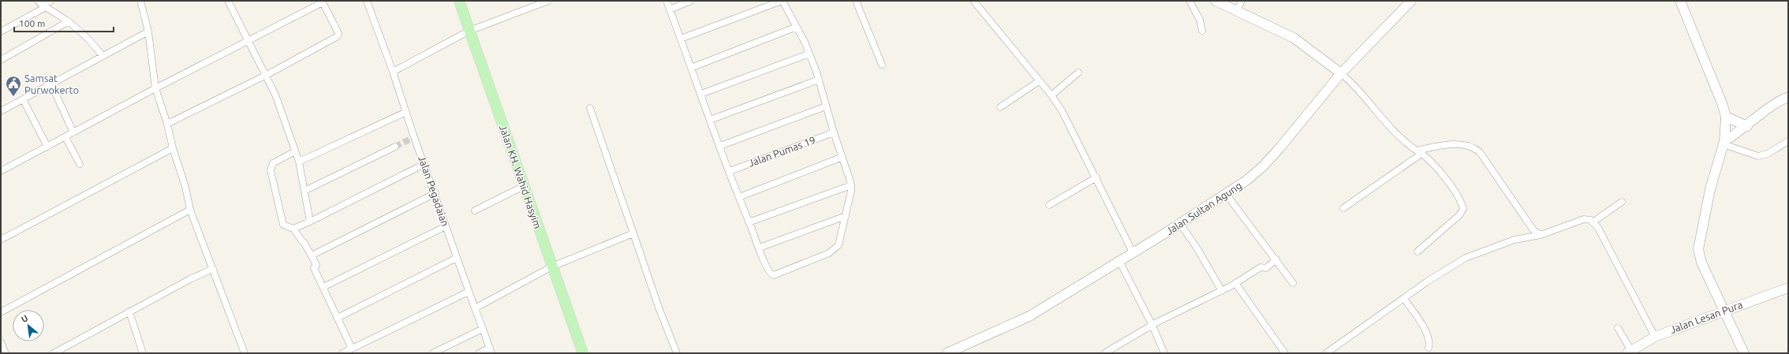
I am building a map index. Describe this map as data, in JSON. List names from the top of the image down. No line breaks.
{"streets":{"main road":["Jalan KH. Wahid Hasyim"],"street":["Jalan Pumas 19","Jalan Pegadaian","Jalan Sultan Agung","Jalan Lesan Pura"]},"places":{"public building":["Samsat Purwokerto"]},"scale_bar":"100 m","north":"top left"}
